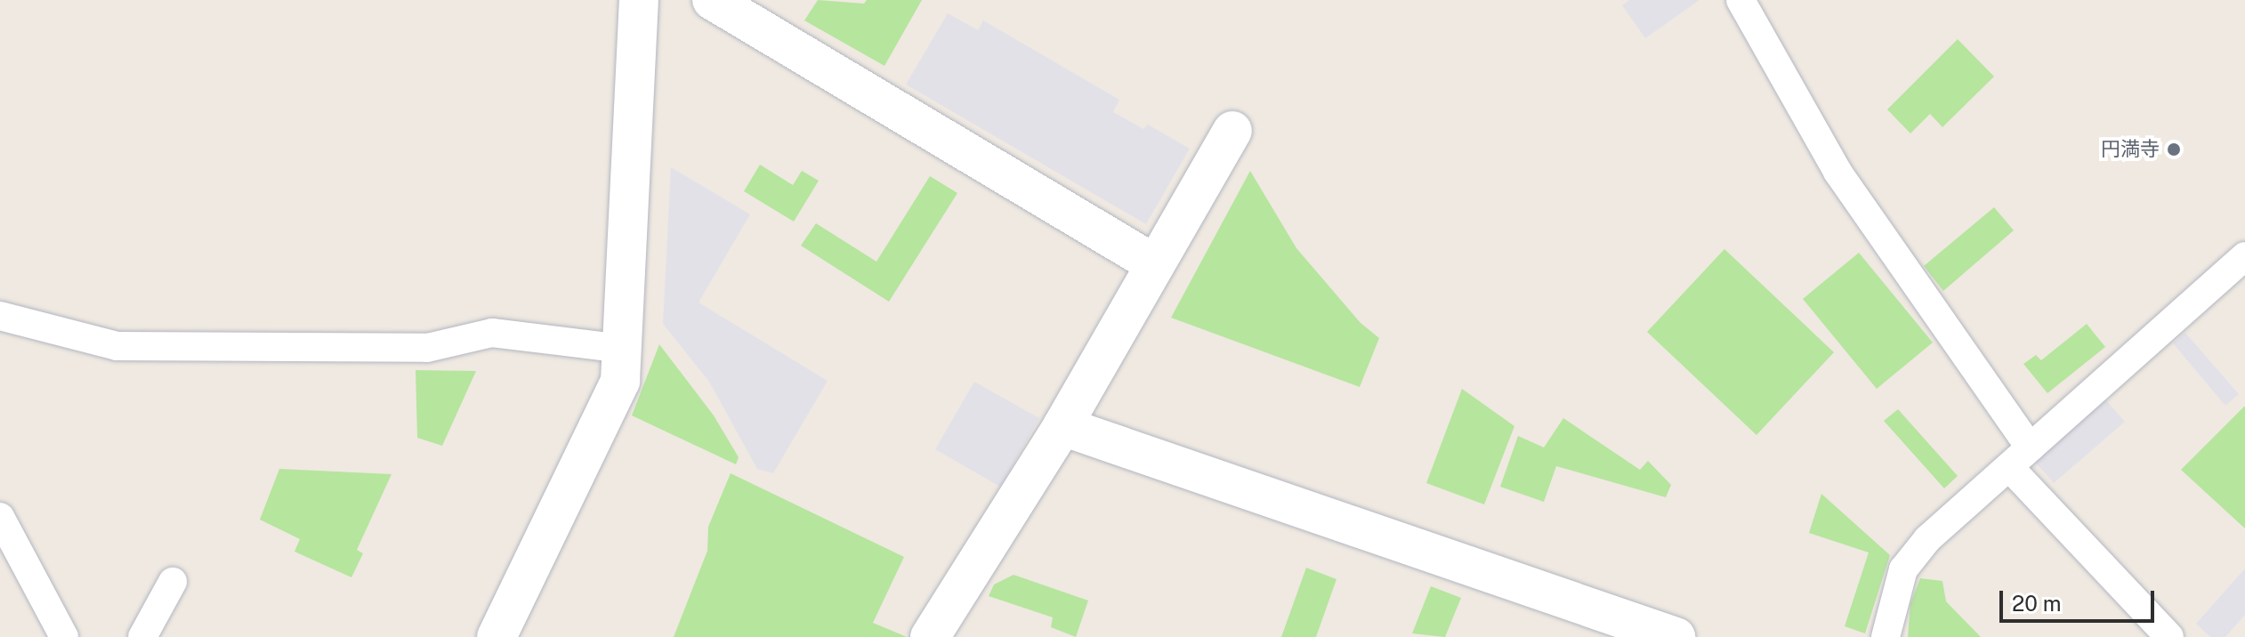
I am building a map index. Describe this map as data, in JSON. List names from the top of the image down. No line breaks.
{"places":["円満寺"],"scale_bar":"20 m"}
